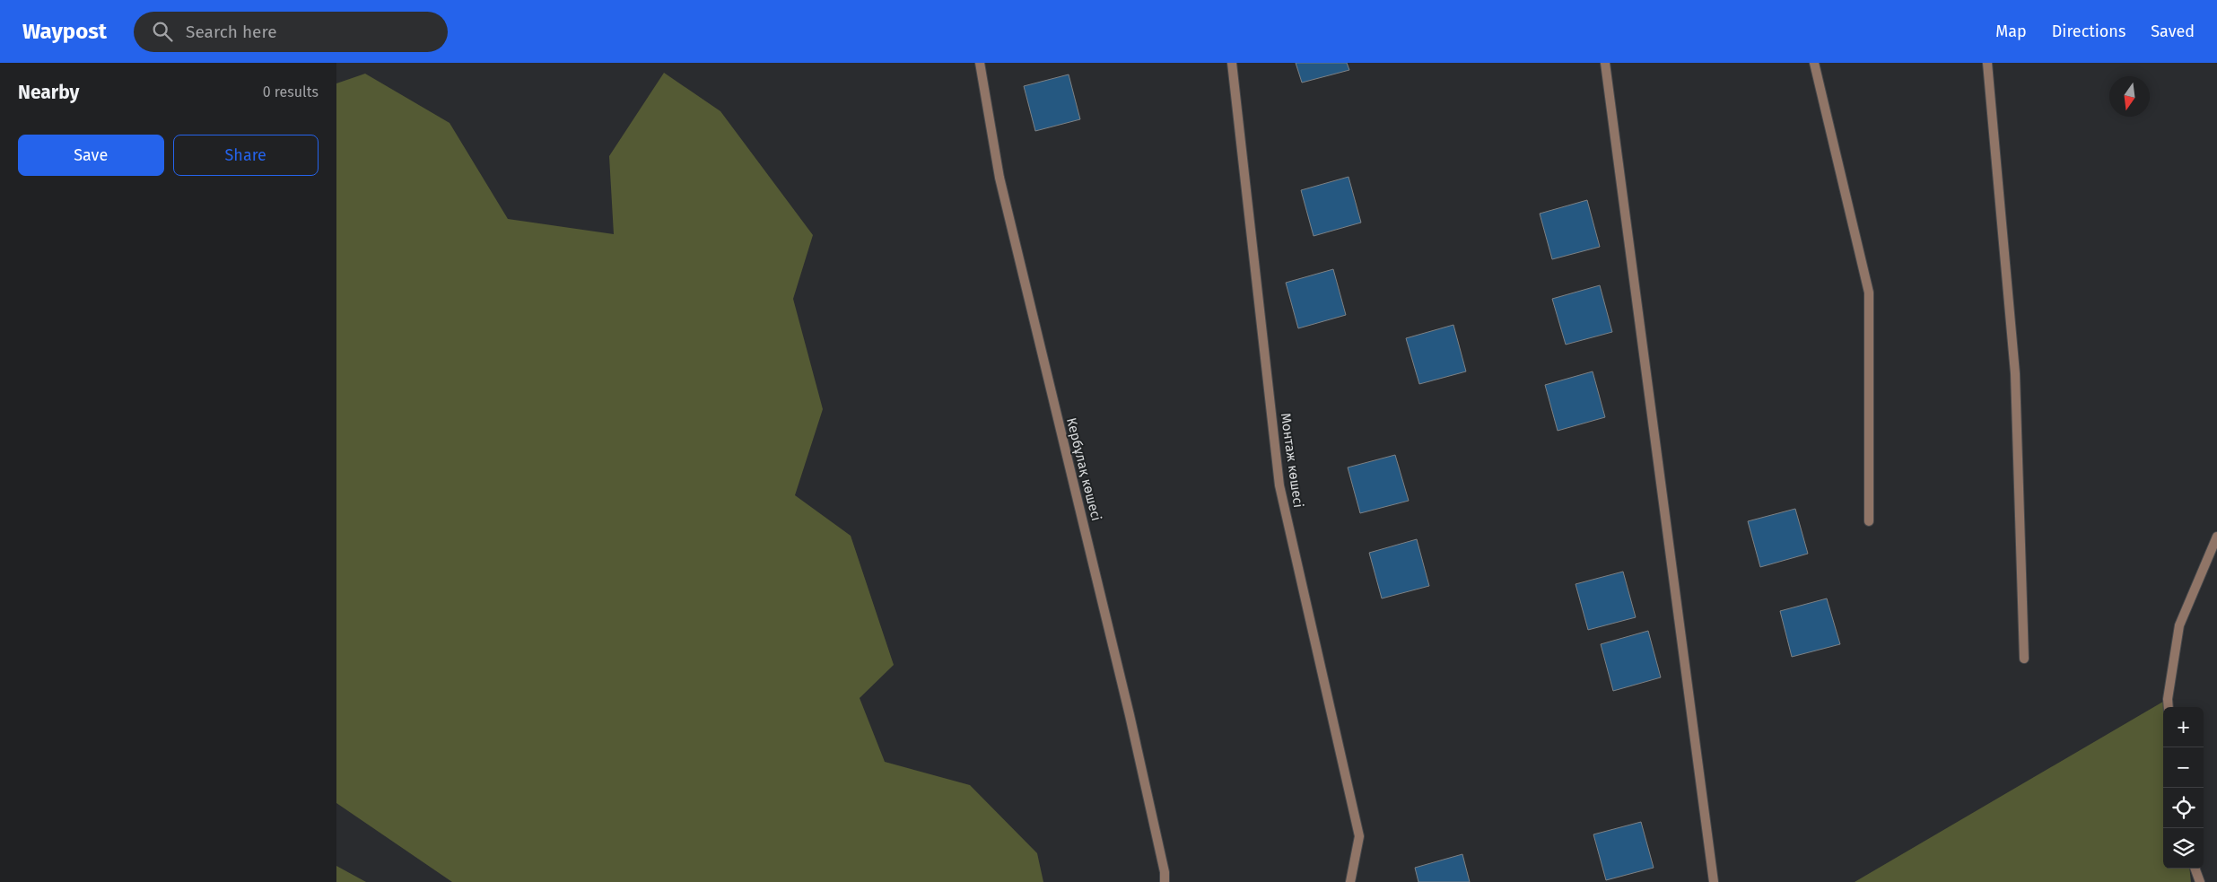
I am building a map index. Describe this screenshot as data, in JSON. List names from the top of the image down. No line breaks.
{"streets":{"street":["Монтаж көшесі","Кербұлақ көшесі"]},"north":"bottom","page":{"header":"Waypost","search":"Search here","nav":["Map","Directions","Saved"],"heading":["Nearby","0 results"],"buttons":["Save","Share"],"map_buttons":["+","−"]}}
